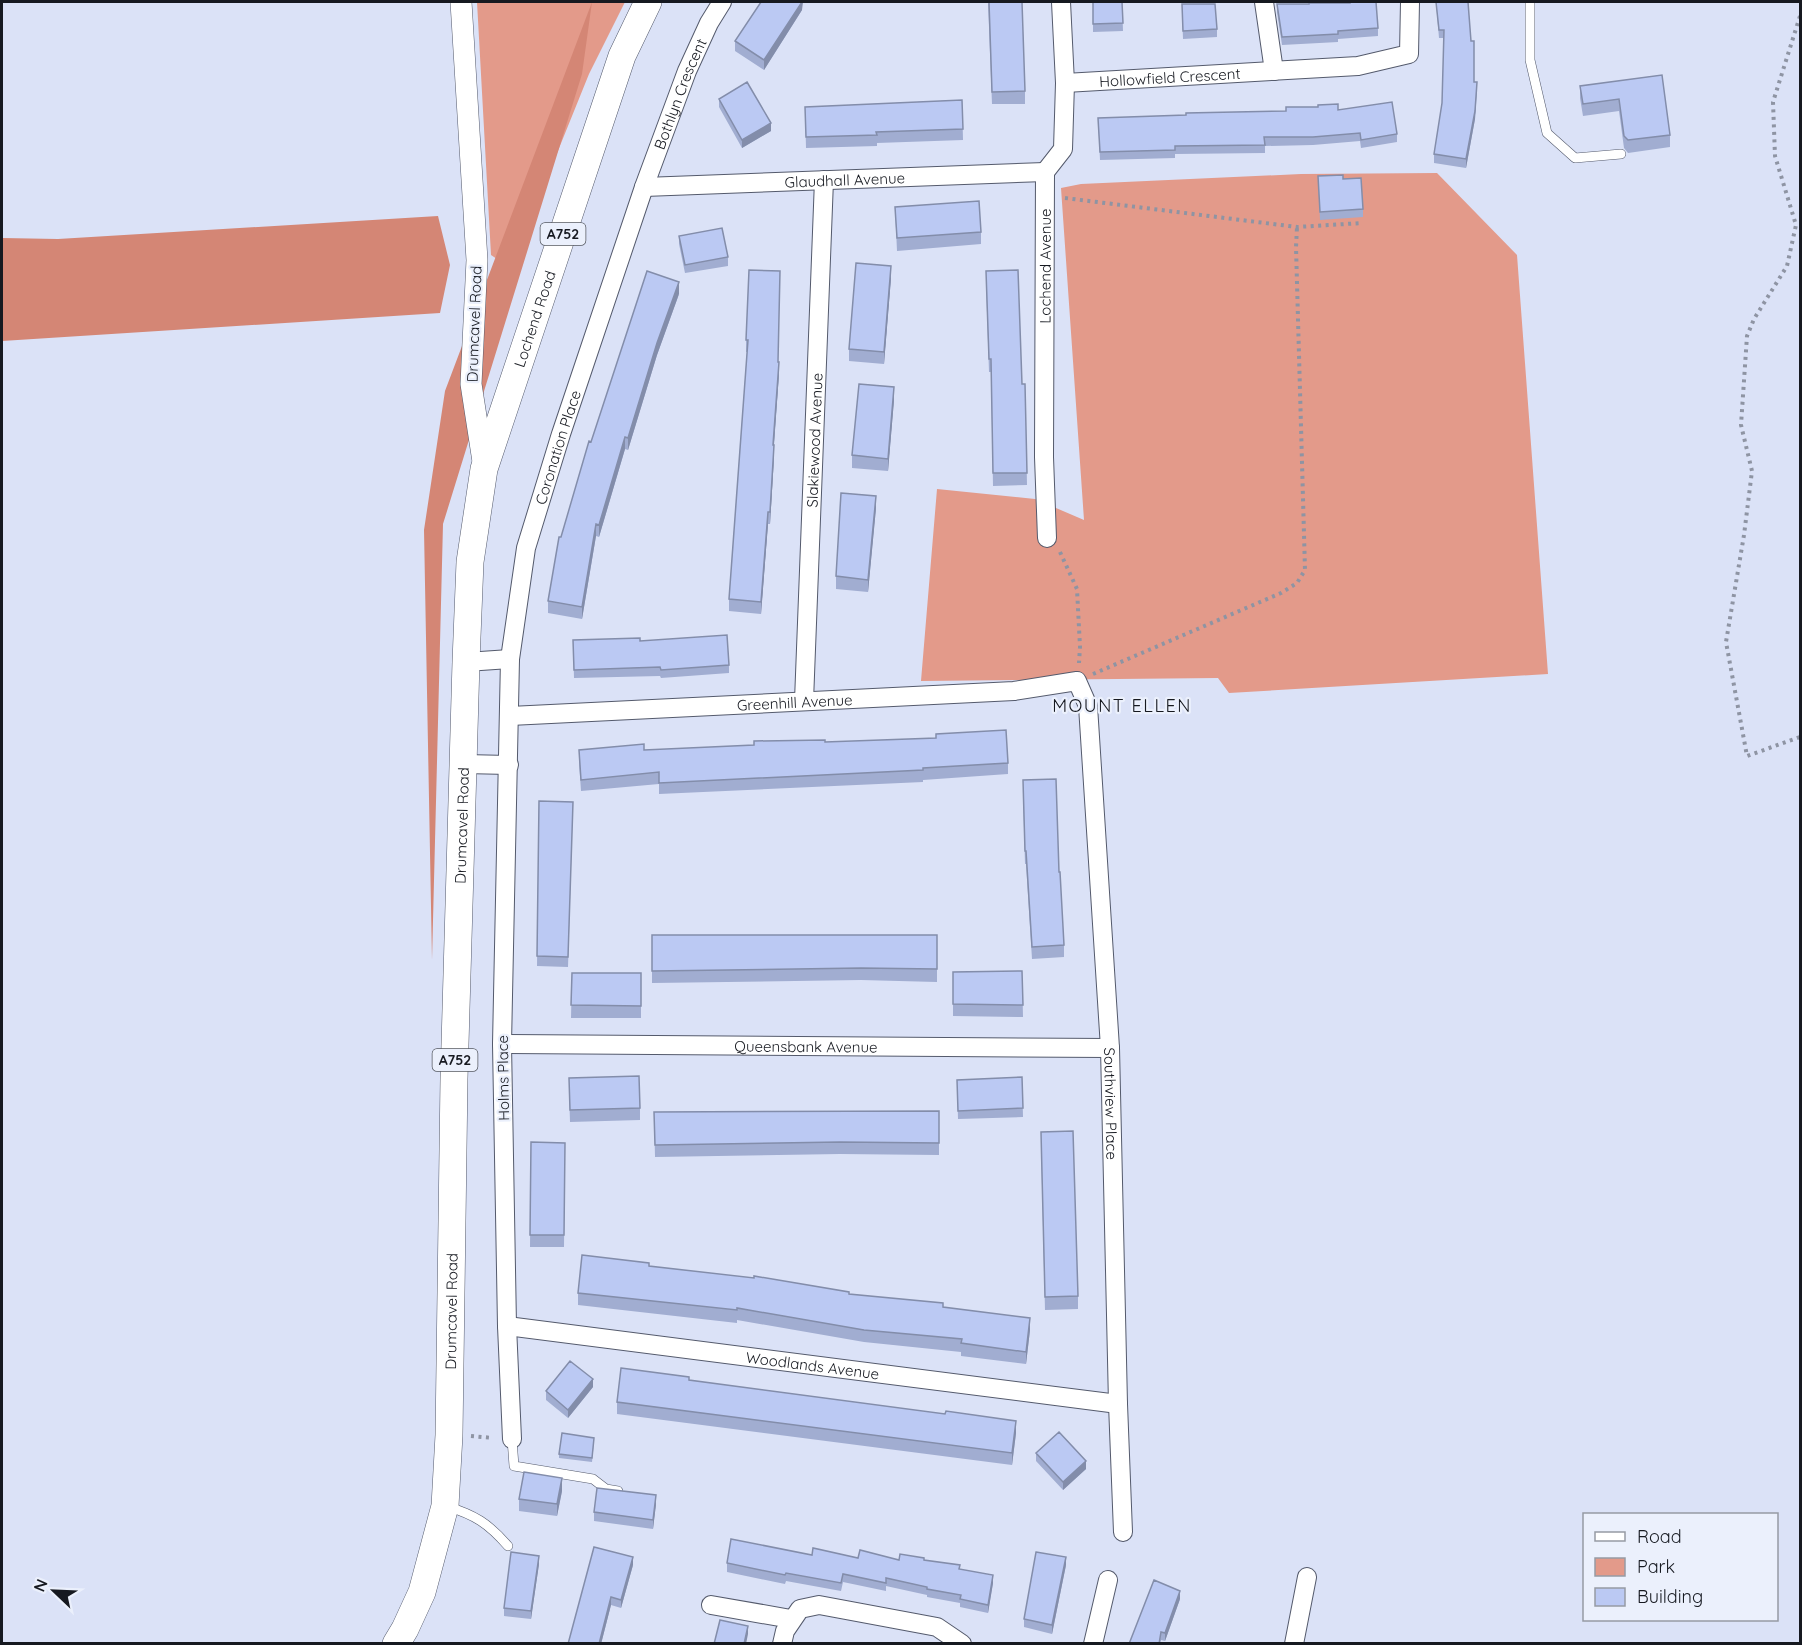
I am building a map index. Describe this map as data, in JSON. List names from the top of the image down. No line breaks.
{"streets":{"main road":["A752","Lochend Road","Drumcavel Road"],"street":["Hollowfield Crescent","Bothlyn Crescent","Glaudhall Avenue","Lochend Avenue","Slakiewood Avenue","Coronation Place","Greenhill Avenue","Queensbank Avenue","Holms Place","Southview Place","Woodlands Avenue"]},"crossings":[["Bothlyn Crescent","Glaudhall Avenue"],["Bothlyn Crescent","Coronation Place"],["Glaudhall Avenue","Lochend Avenue"],["Glaudhall Avenue","Slakiewood Avenue"],["Glaudhall Avenue","Coronation Place"],["Lochend Road","Drumcavel Road"],["Slakiewood Avenue","Greenhill Avenue"],["Coronation Place","Greenhill Avenue"],["Coronation Place","Holms Place"],["Greenhill Avenue","Holms Place"],["Greenhill Avenue","Southview Place"],["Queensbank Avenue","Holms Place"],["Queensbank Avenue","Southview Place"],["Holms Place","Woodlands Avenue"],["Southview Place","Woodlands Avenue"]],"districts":["MOUNT ELLEN"],"legend":["Road","Park","Building"],"north":"top left"}
